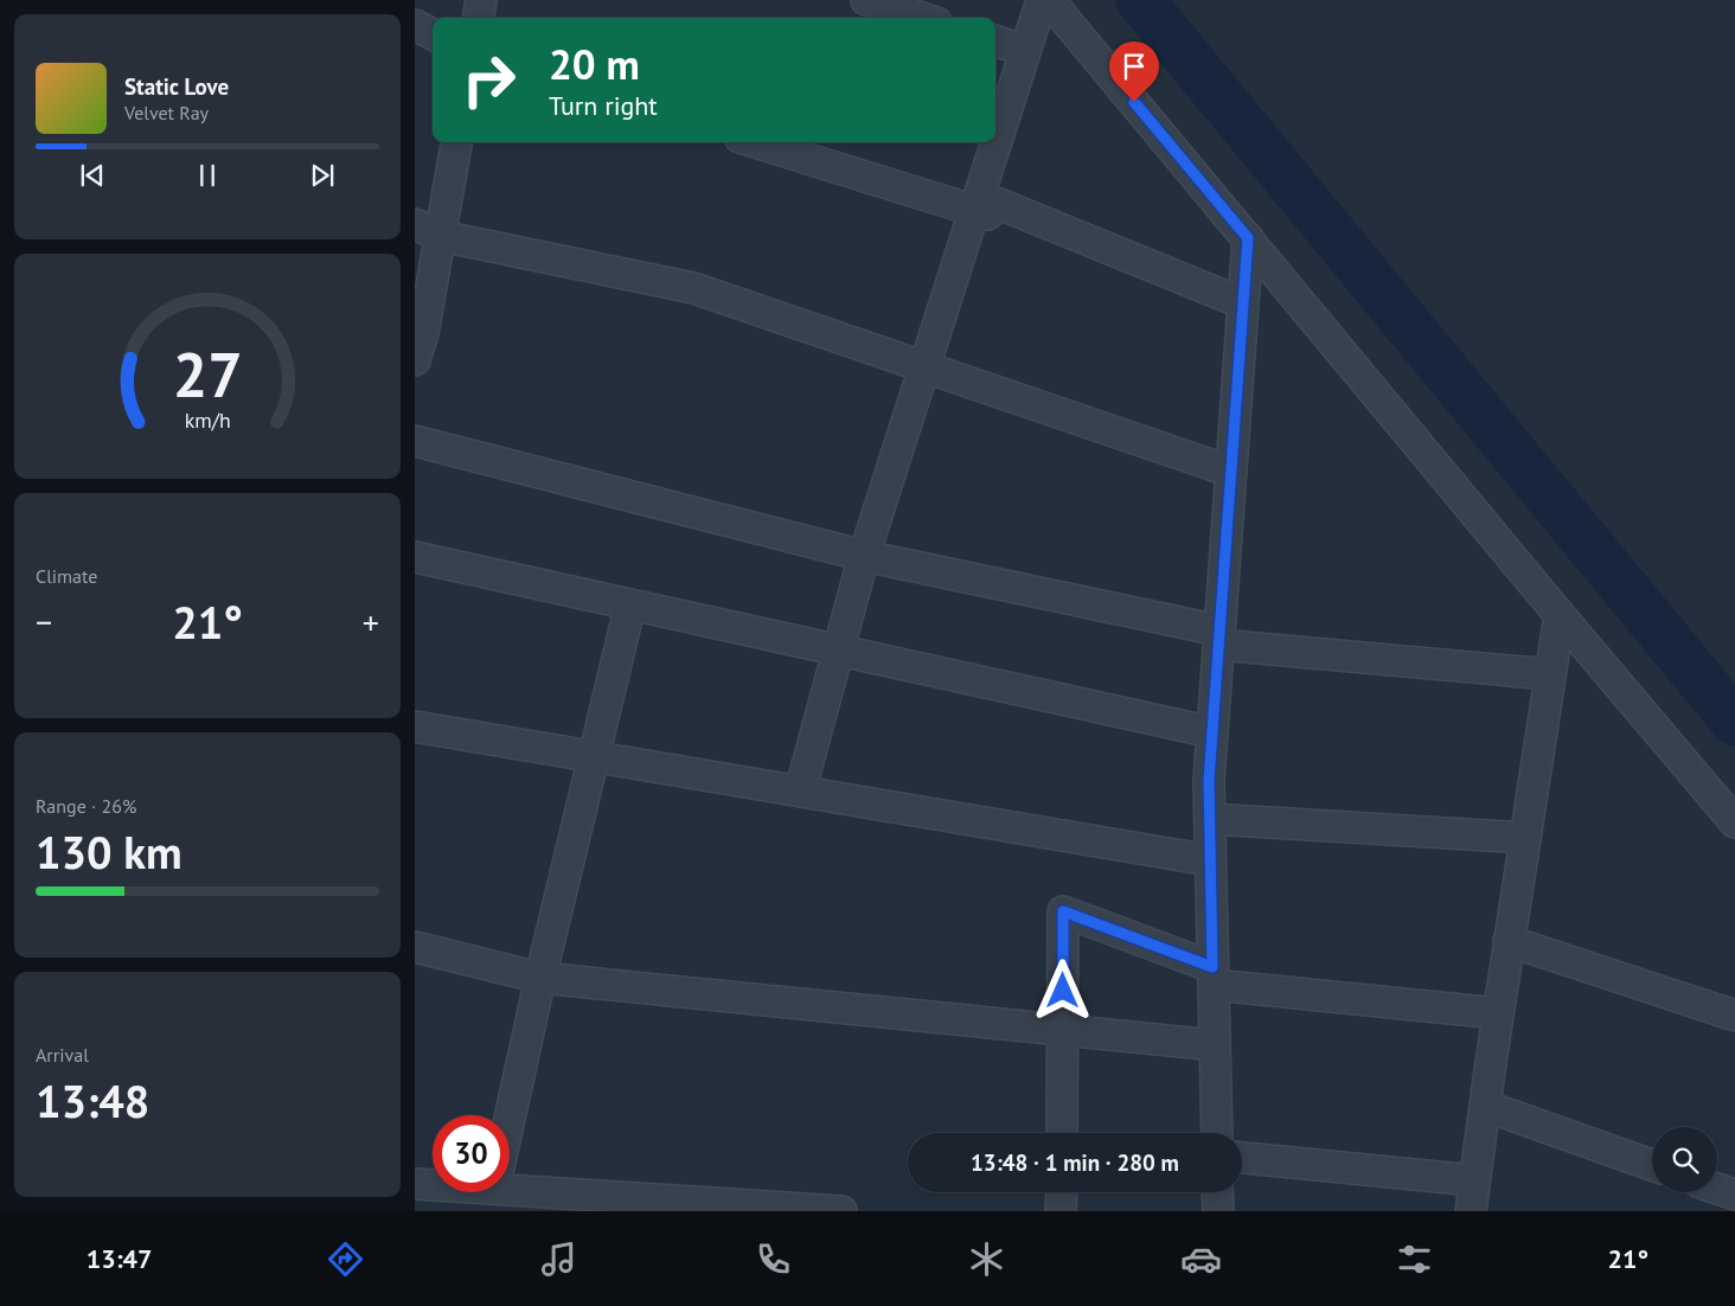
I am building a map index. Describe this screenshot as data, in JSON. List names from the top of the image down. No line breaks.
{"page":{"turn":["20 m","Turn right"],"song":["Static Love","Velvet Ray"],"tile":["Climate",["Range · 26%","130 km"],["Arrival","13:48"]],"heat":["−","21°","+"],"limit":"30","trip":"13:48 · 1 min · 280 m","tabs":["13:47","21°"],"gauge":["27","km/h"]}}
